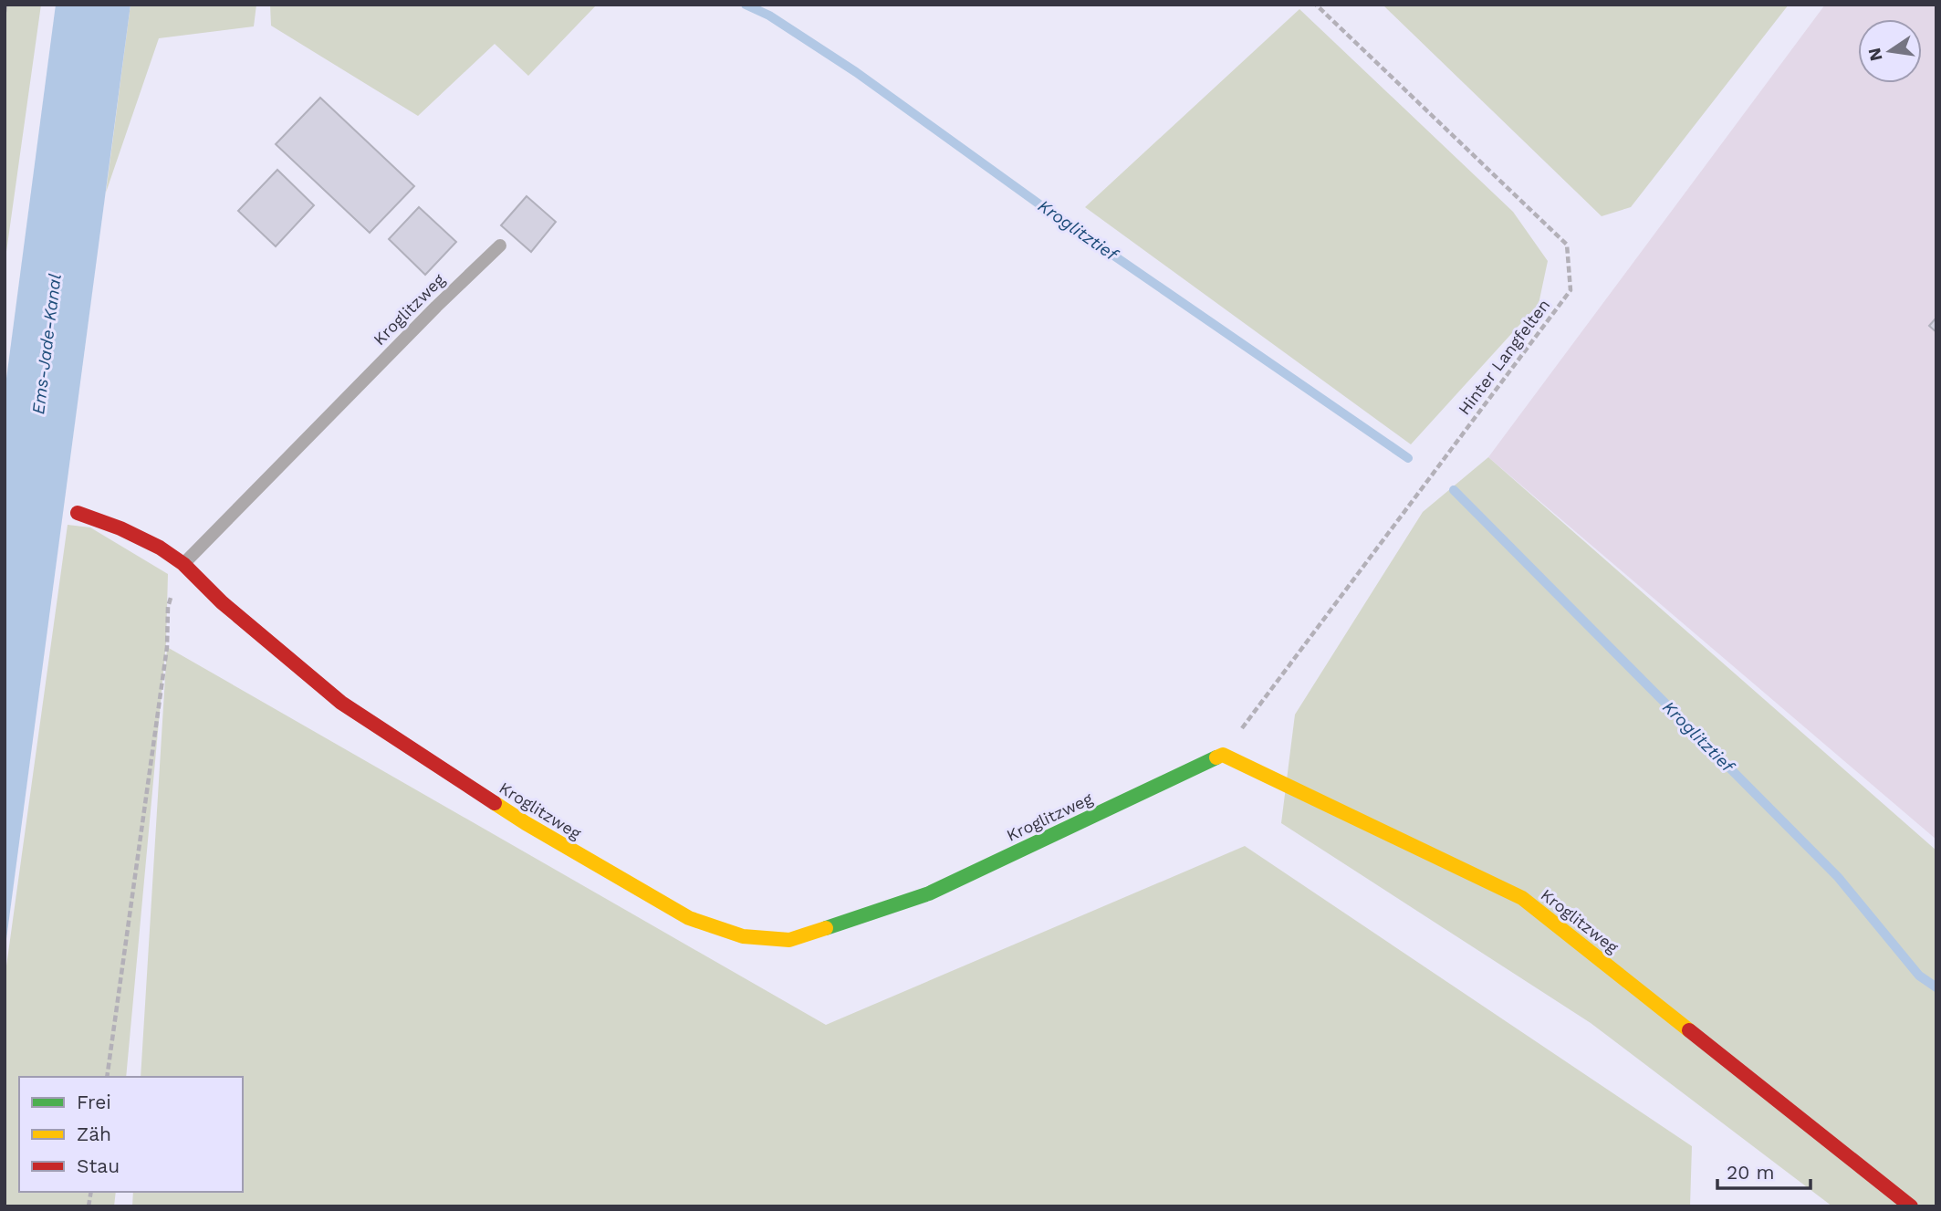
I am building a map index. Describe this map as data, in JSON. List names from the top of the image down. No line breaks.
{"streets":{"street":["Kroglitzweg"],"path":["Hinter Langfelten"]},"crossings":[["Kroglitzweg","Hinter Langfelten"]],"water":["Kroglitztief","Ems-Jade-Kanal"],"legend":["Frei","Zäh","Stau"],"scale_bar":"20 m","north":"left"}
